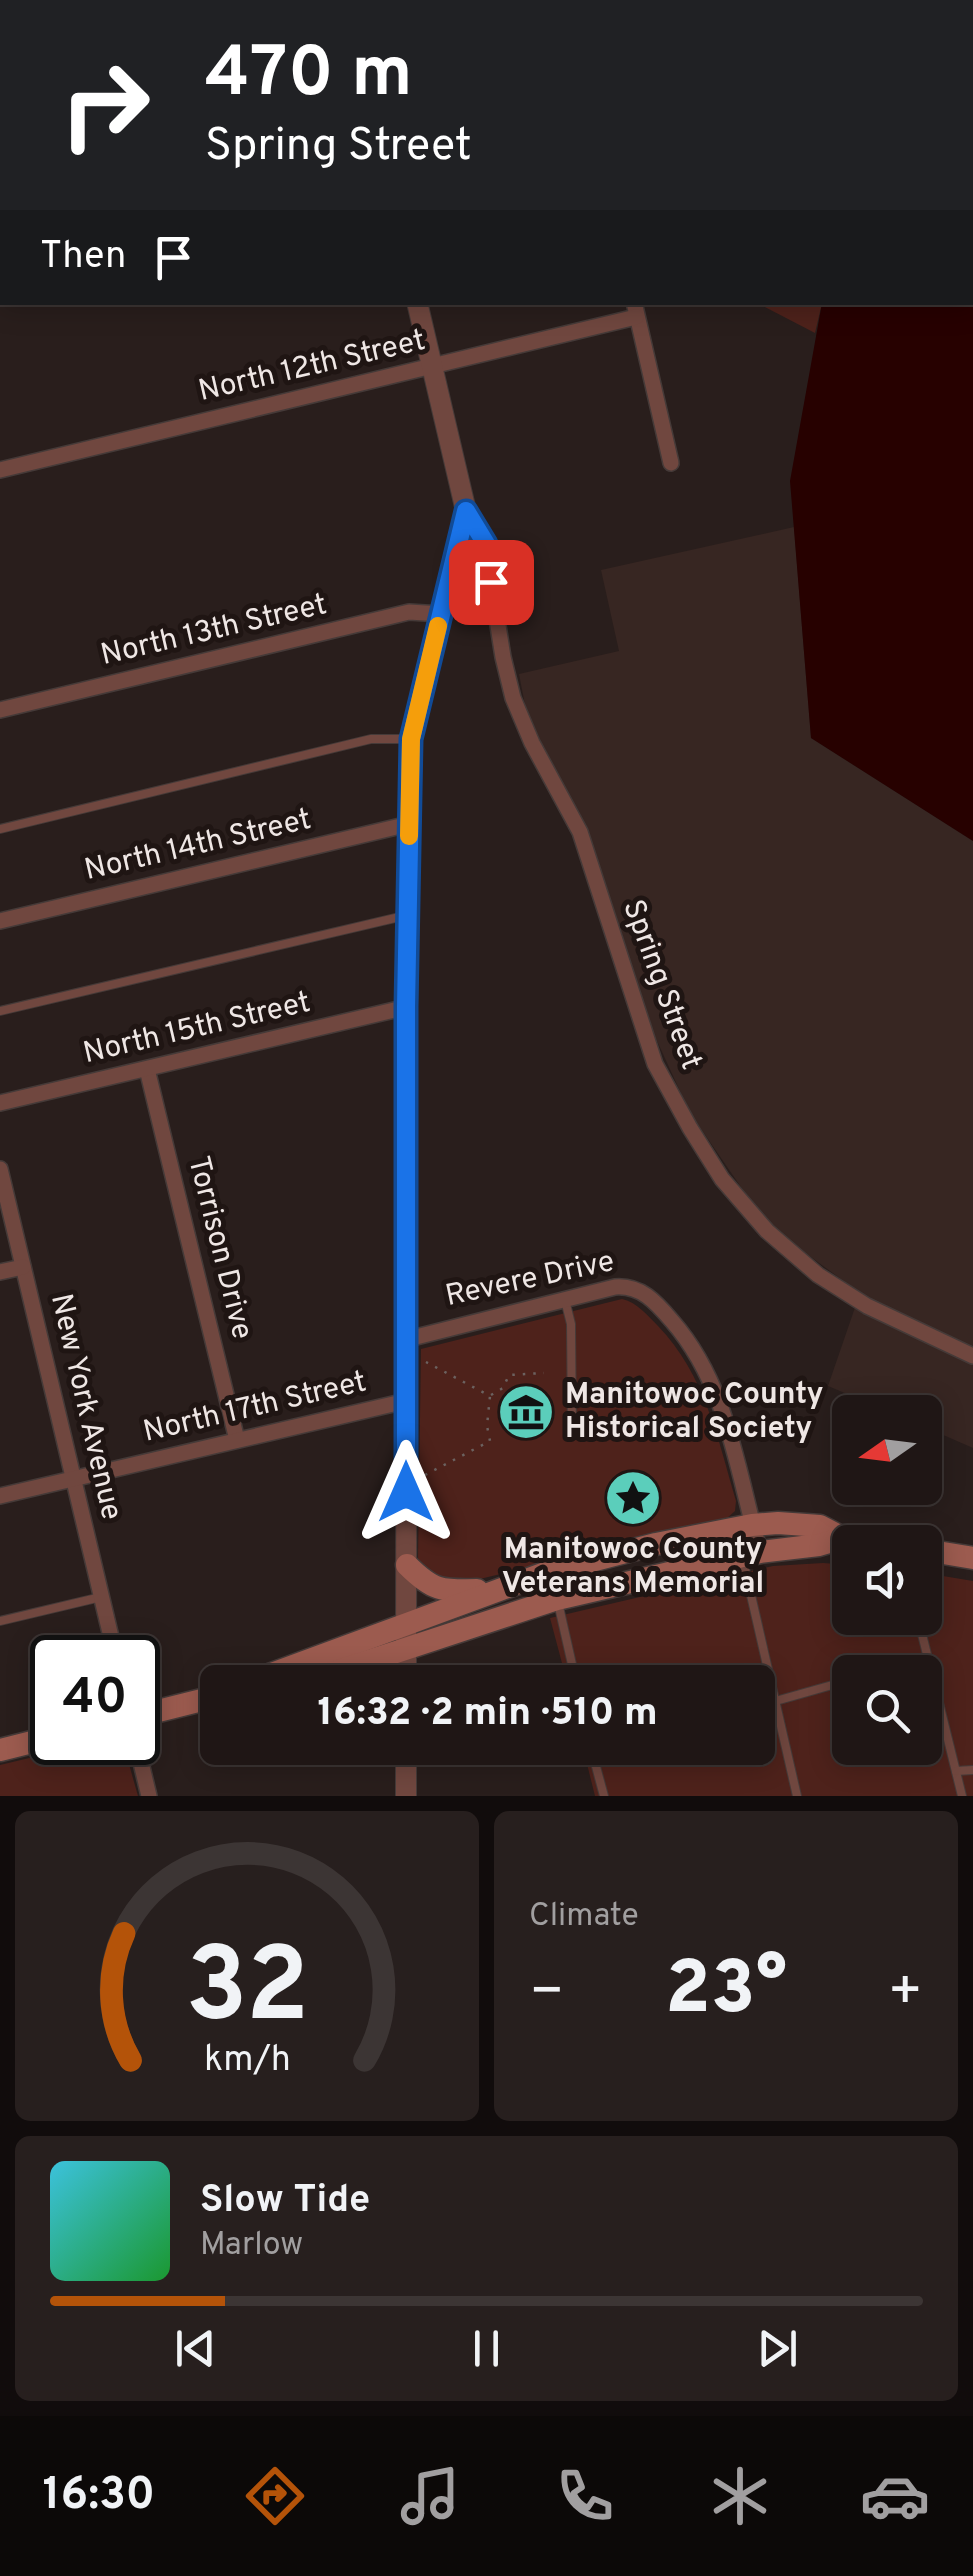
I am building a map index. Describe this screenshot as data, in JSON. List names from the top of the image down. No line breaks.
{"streets":{"street":["North 12th Street","North 13th Street","North 14th Street","Spring Street","North 15th Street","Torrison Drive","Revere Drive","New York Avenue","North 17th Street"]},"crossings":[["North 15th Street","Torrison Drive"],["Torrison Drive","North 17th Street"],["New York Avenue","North 17th Street"]],"places":{"museum":["Manitowoc County Historical Society"],"place":["Manitowoc County Veterans Memorial"]},"north":"left","page":{"turn":["470 m","Spring Street"],"then":"Then","limit":"40","trip":"16:32 · 2 min · 510 m","tile":"Climate","heat":["−","23°","+"],"song":["Slow Tide","Marlow"],"tabs":"16:30","gauge":["32","km/h"]}}
